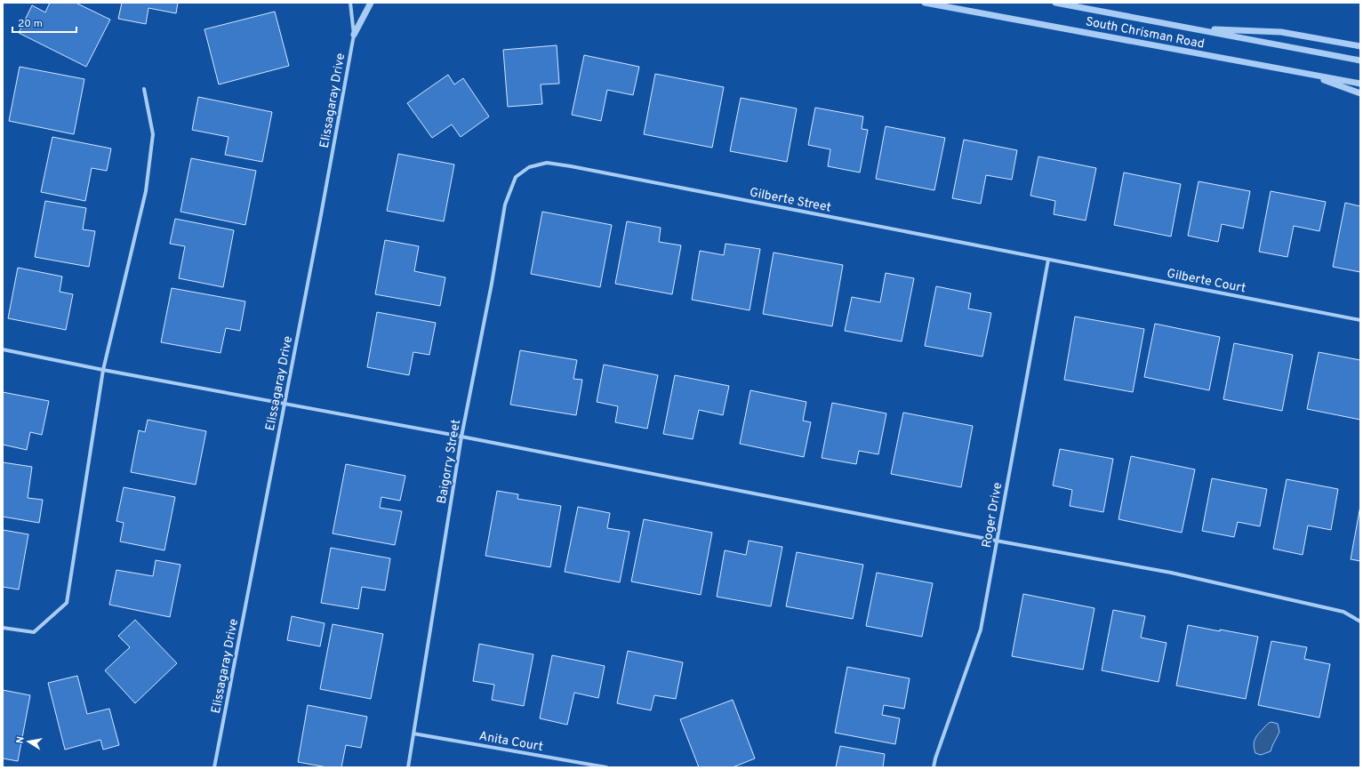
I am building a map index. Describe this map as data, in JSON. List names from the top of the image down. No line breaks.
{"streets":{"street":["South Chrisman Road","Elissagaray Drive","Gilberte Street","Gilberte Court","Baigorry Street","Roger Drive","Anita Court"]},"crossings":[["Gilberte Street","Gilberte Court"],["Gilberte Street","Baigorry Street"],["Gilberte Street","Roger Drive"],["Gilberte Court","Roger Drive"],["Baigorry Street","Anita Court"]],"scale_bar":"20 m","north":"left"}
